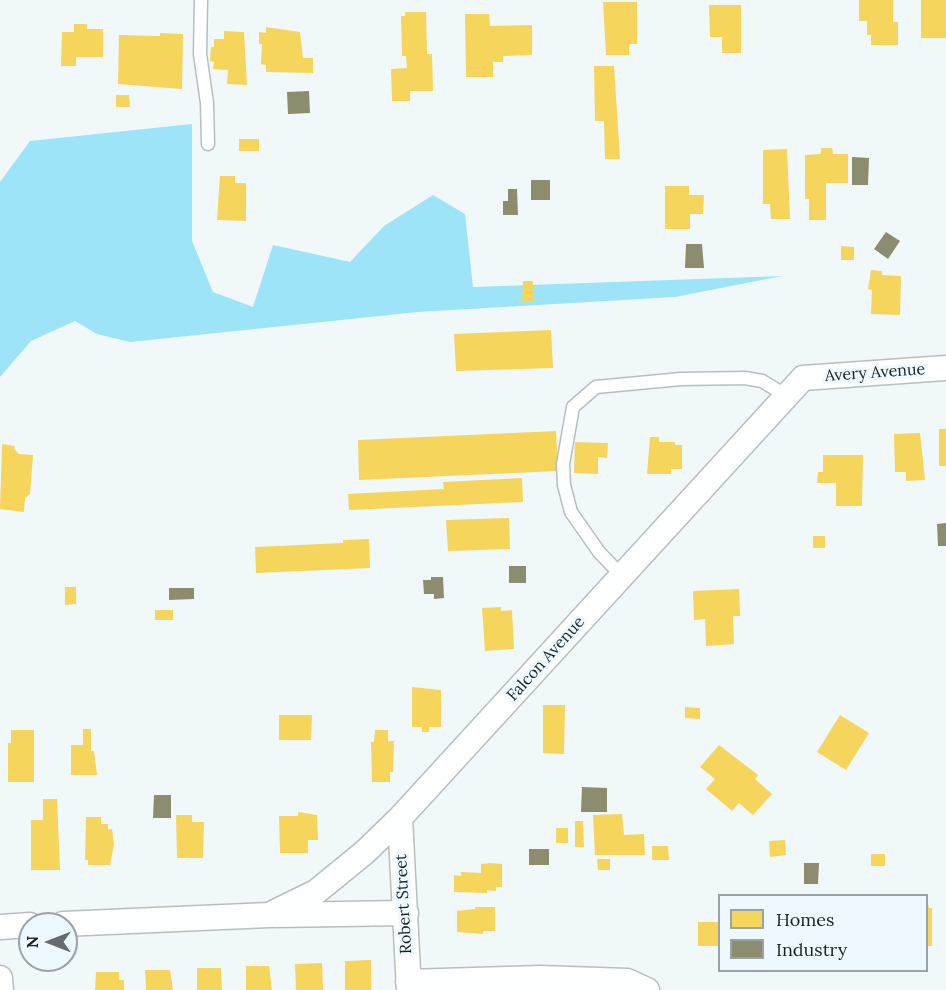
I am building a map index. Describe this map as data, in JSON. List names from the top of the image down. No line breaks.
{"streets":{"street":["Avery Avenue","Falcon Avenue","Robert Street"]},"crossings":[["Avery Avenue","Falcon Avenue"],["Falcon Avenue","Robert Street"]],"legend":["Homes","Industry"],"north":"left"}
